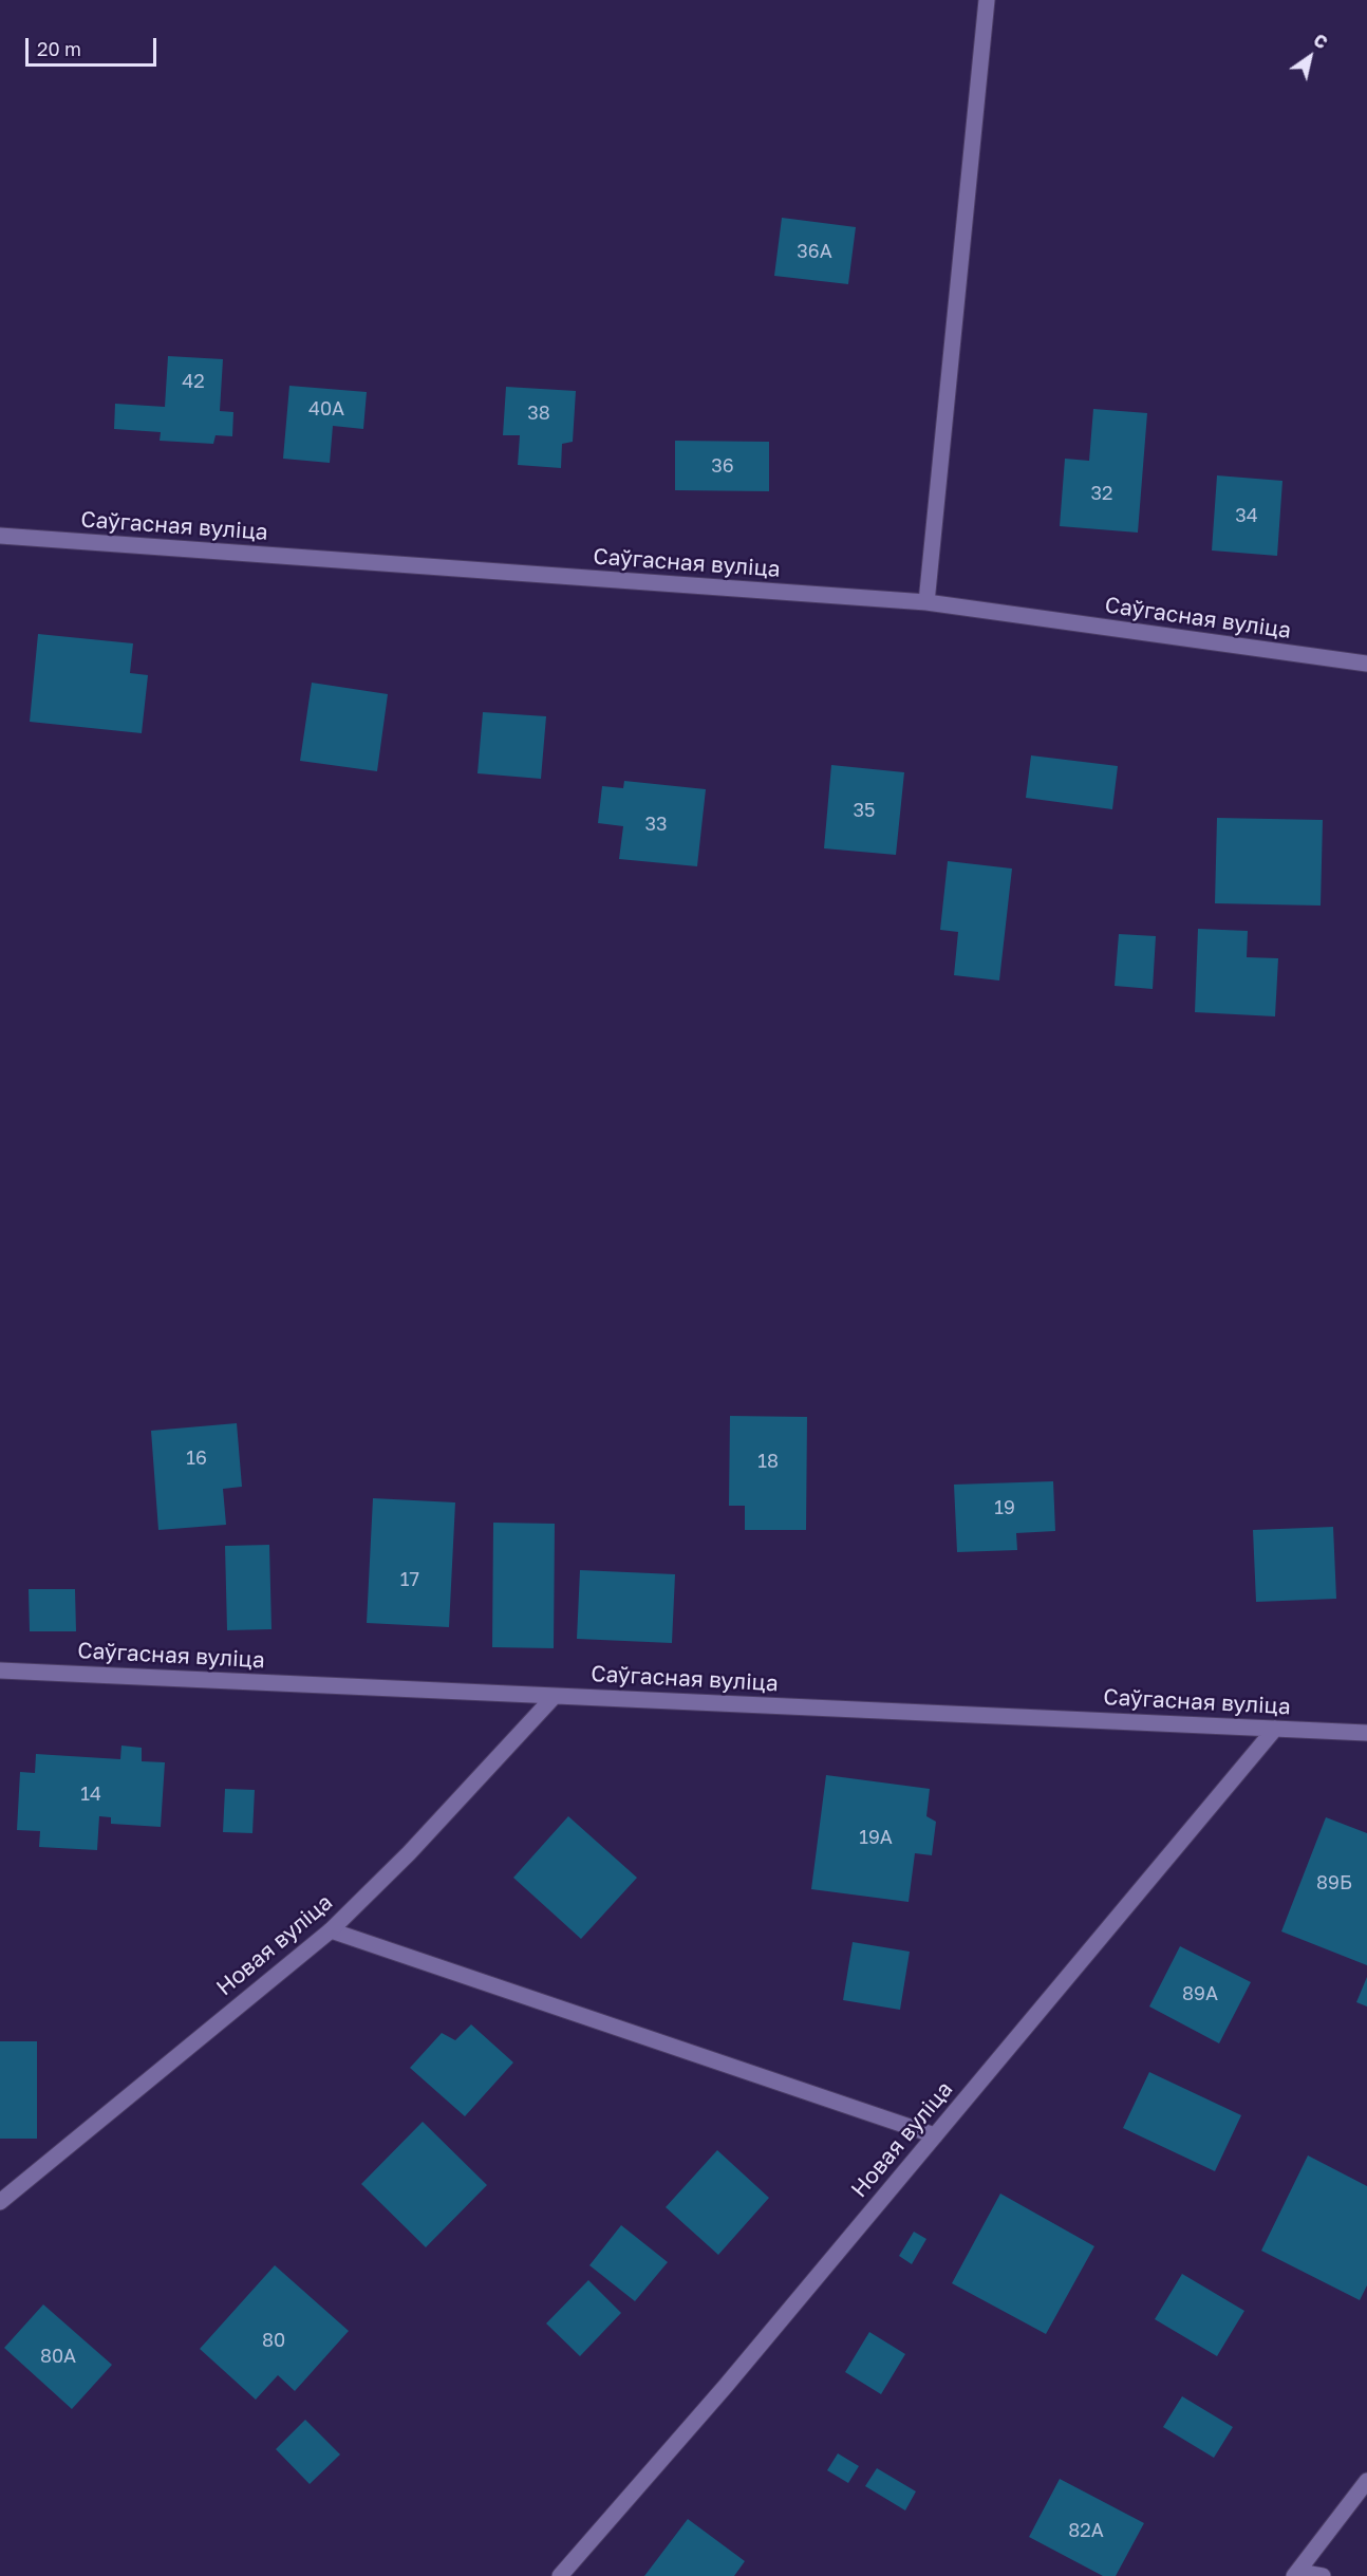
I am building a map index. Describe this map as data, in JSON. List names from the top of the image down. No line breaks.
{"streets":{"street":["Саўгасная вуліца","Новая вуліца"]},"crossings":[["Саўгасная вуліца","Новая вуліца"]],"house_numbers":["36А","42","40А","38","36","32","34","35","33","16","18","19","17","14","19А","89Б","89А","80","80А","82А"],"scale_bar":"20 m","north":"top right"}
